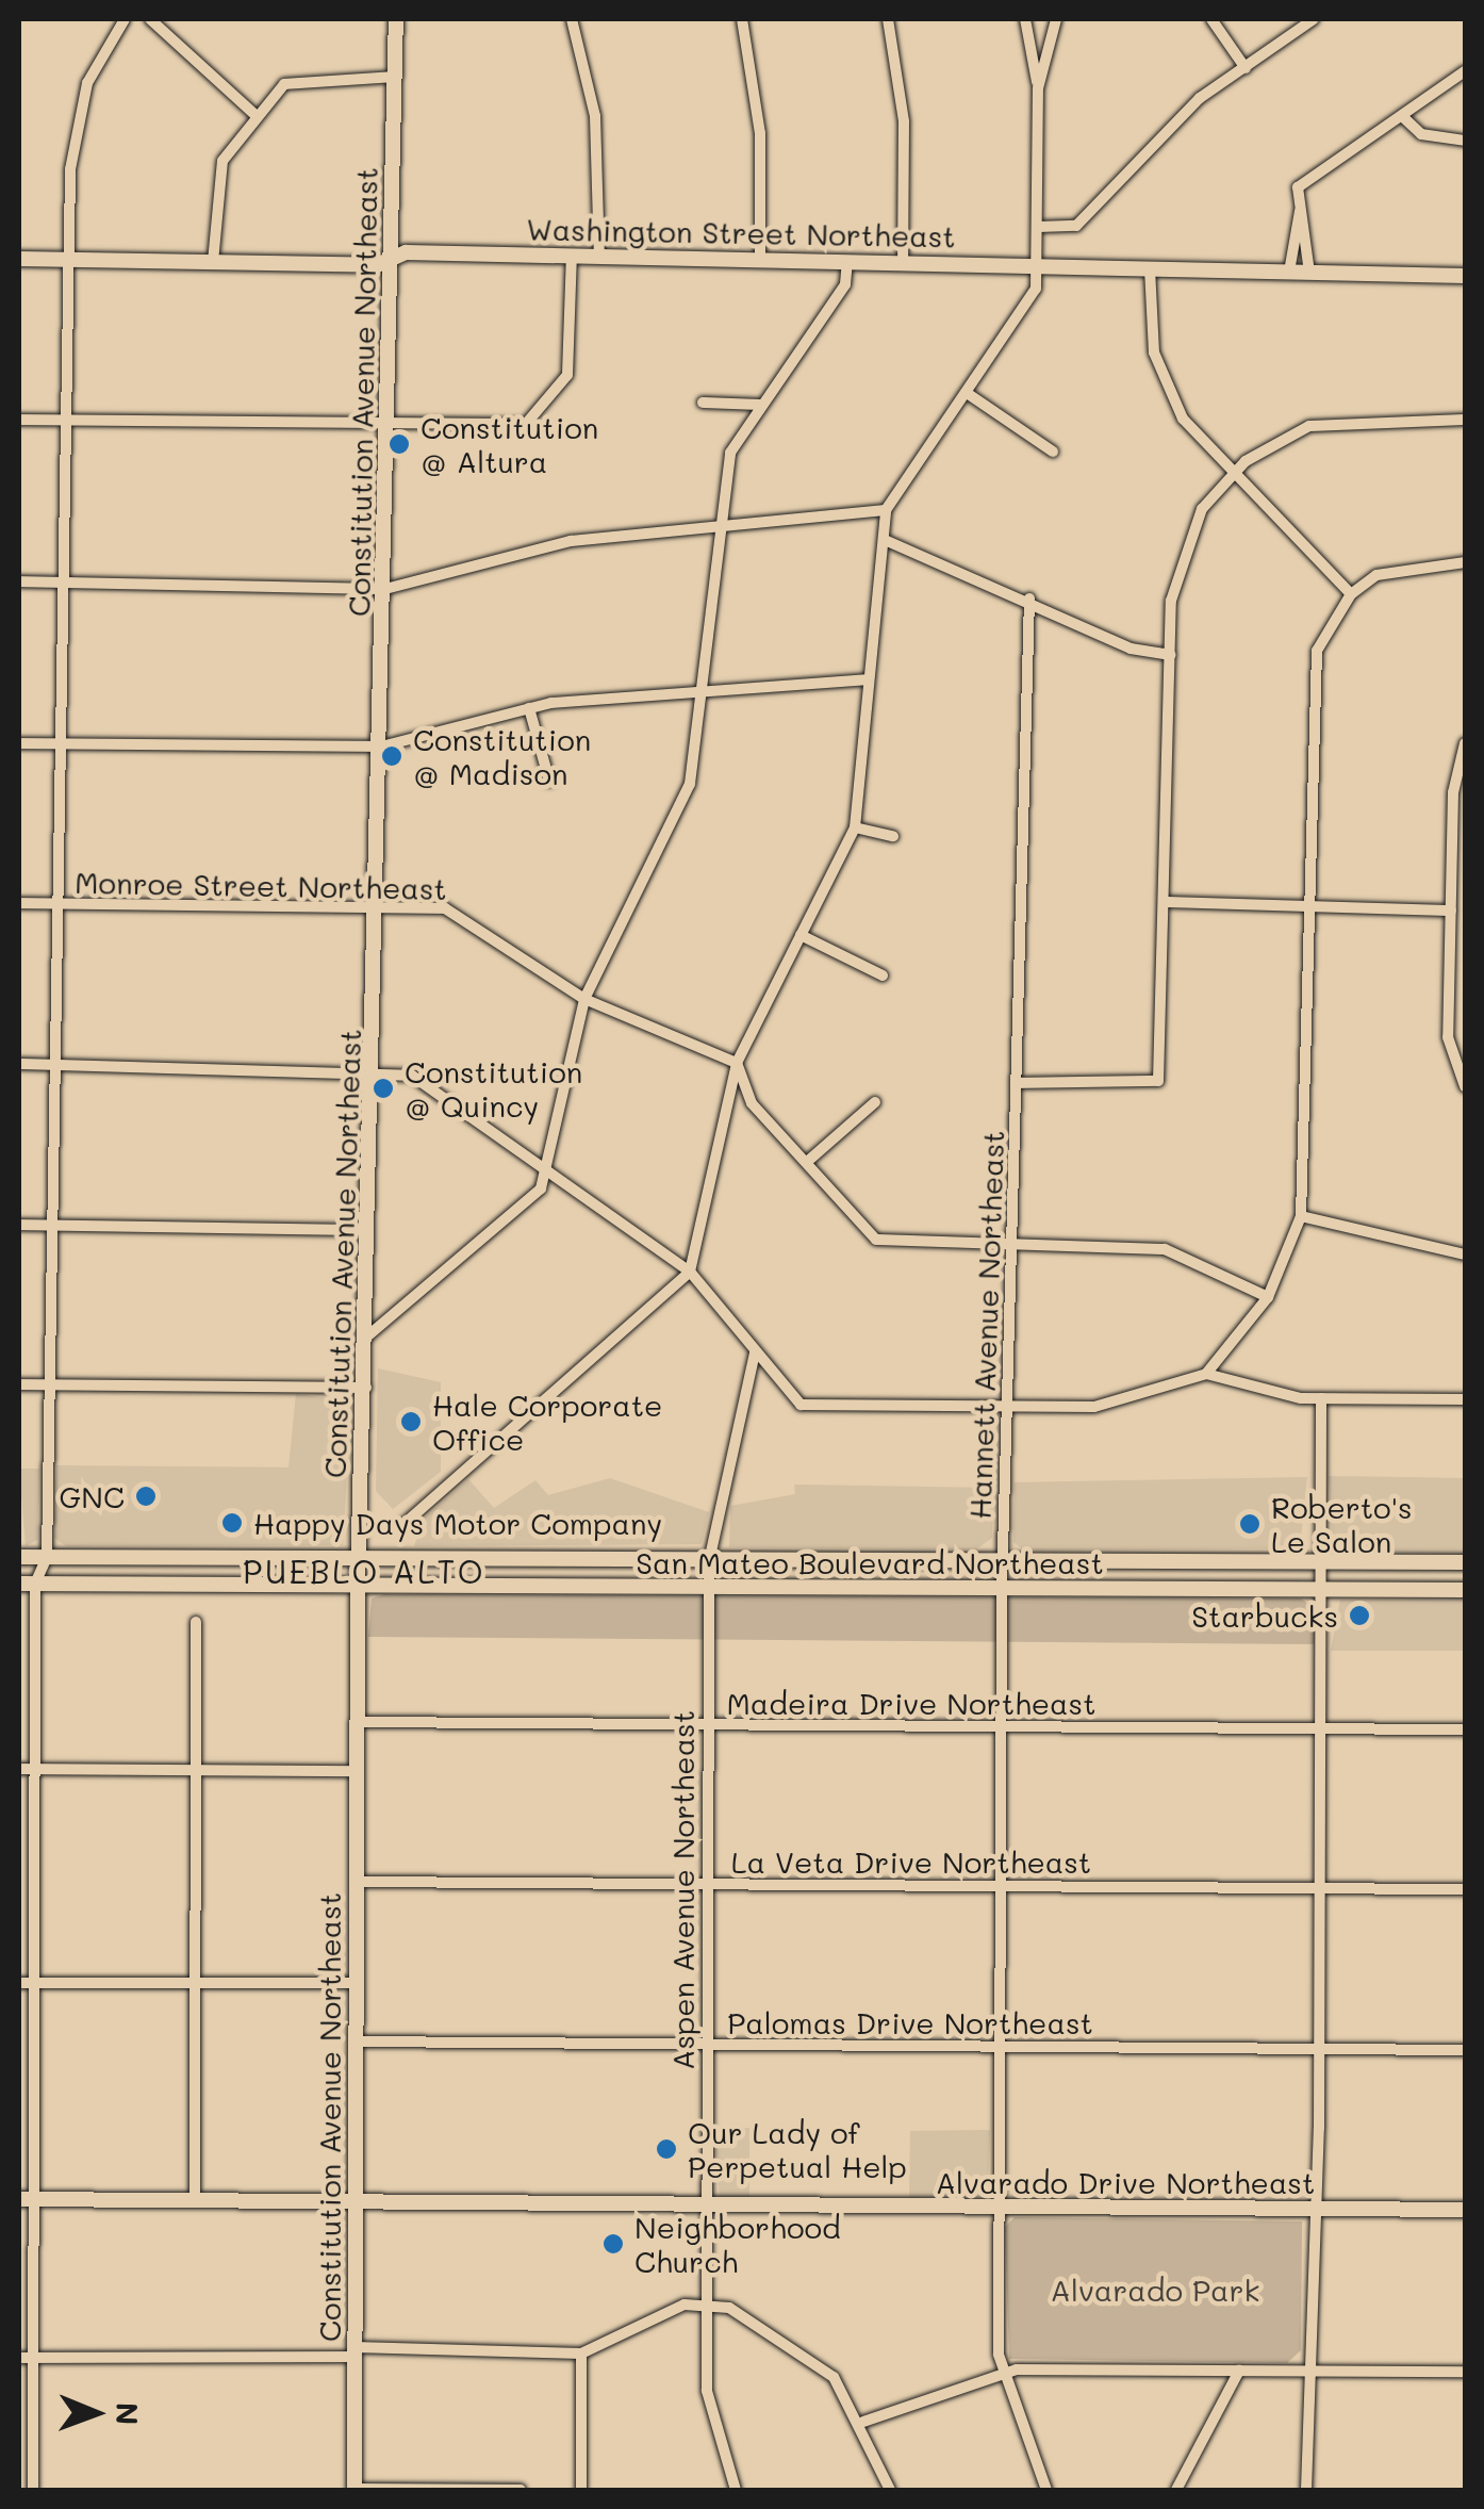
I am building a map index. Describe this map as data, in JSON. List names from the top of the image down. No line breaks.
{"streets":{"street":["Washington Street Northeast","Constitution Avenue Northeast","Monroe Street Northeast","Hannett Avenue Northeast","San Mateo Boulevard Northeast","Madeira Drive Northeast","La Veta Drive Northeast","Aspen Avenue Northeast","Palomas Drive Northeast","Alvarado Drive Northeast"]},"crossings":[["Washington Street Northeast","Constitution Avenue Northeast"],["Constitution Avenue Northeast","Monroe Street Northeast"],["Constitution Avenue Northeast","San Mateo Boulevard Northeast"],["Constitution Avenue Northeast","Madeira Drive Northeast"],["Constitution Avenue Northeast","La Veta Drive Northeast"],["Constitution Avenue Northeast","Palomas Drive Northeast"],["Constitution Avenue Northeast","Alvarado Drive Northeast"],["Hannett Avenue Northeast","San Mateo Boulevard Northeast"],["Hannett Avenue Northeast","Madeira Drive Northeast"],["Hannett Avenue Northeast","La Veta Drive Northeast"],["Hannett Avenue Northeast","Palomas Drive Northeast"],["Hannett Avenue Northeast","Alvarado Drive Northeast"],["San Mateo Boulevard Northeast","Aspen Avenue Northeast"],["Madeira Drive Northeast","Aspen Avenue Northeast"],["La Veta Drive Northeast","Aspen Avenue Northeast"],["Aspen Avenue Northeast","Palomas Drive Northeast"],["Aspen Avenue Northeast","Alvarado Drive Northeast"]],"districts":["PUEBLO ALTO"],"parks":["Alvarado Park"],"places":["Constitution @ Altura","Constitution @ Madison","Constitution @ Quincy","Hale Corporate Office","GNC","Happy Days Motor Company","Roberto's Le Salon","Starbucks","Our Lady of Perpetual Help","Neighborhood Church"],"north":"right"}
